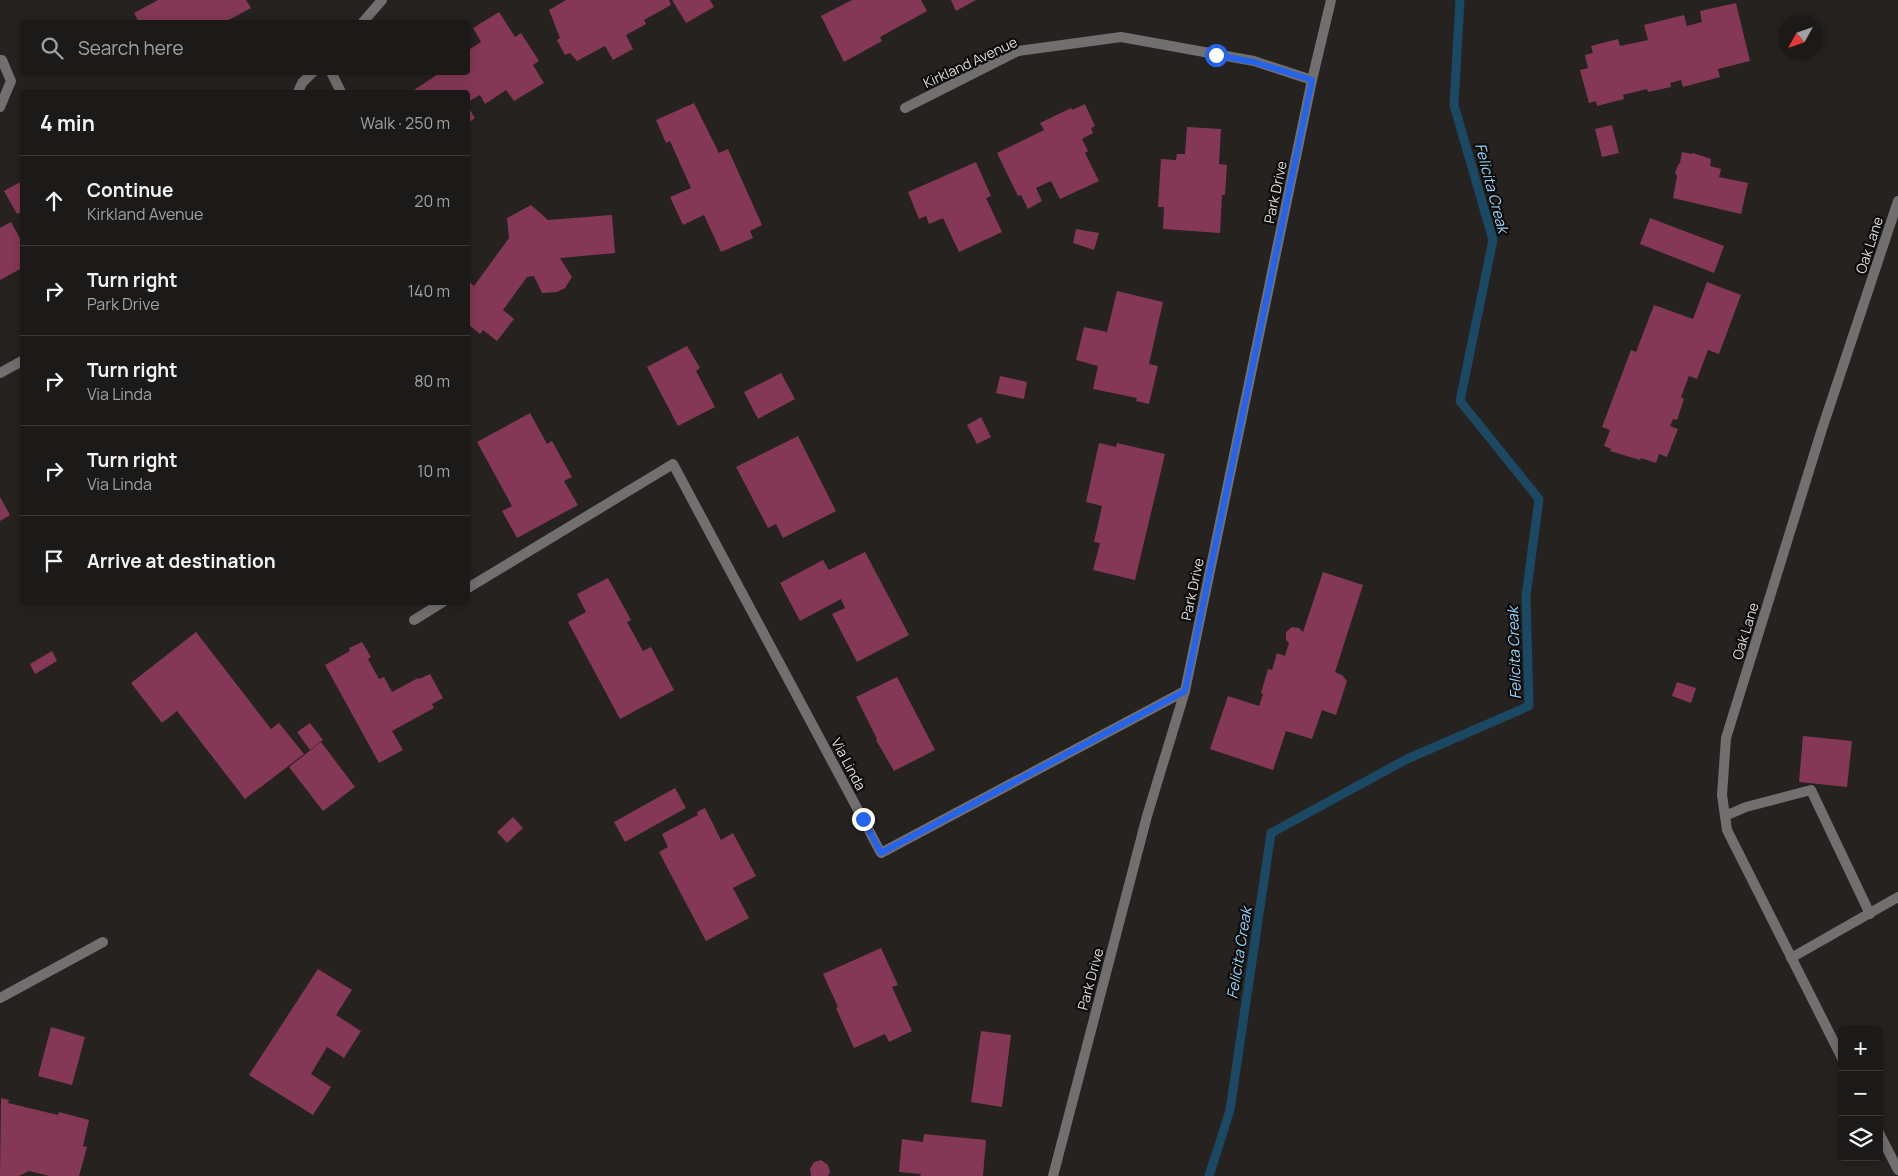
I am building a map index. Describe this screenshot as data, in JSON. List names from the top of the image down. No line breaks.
{"streets":{"street":["Kirkland Avenue","Park Drive","Oak Lane","Via Linda"]},"crossings":[["Kirkland Avenue","Park Drive"],["Park Drive","Via Linda"]],"water":["Felicita Creak"],"north":"bottom left","page":{"search":"Search here","heading":["4 min","Walk · 250 m"],"list":[["Continue","Kirkland Avenue","20 m"],["Turn right","Park Drive","140 m"],["Turn right","Via Linda","80 m"],["Turn right","Via Linda","10 m"],"Arrive at destination"],"map_buttons":["+","−"]}}
